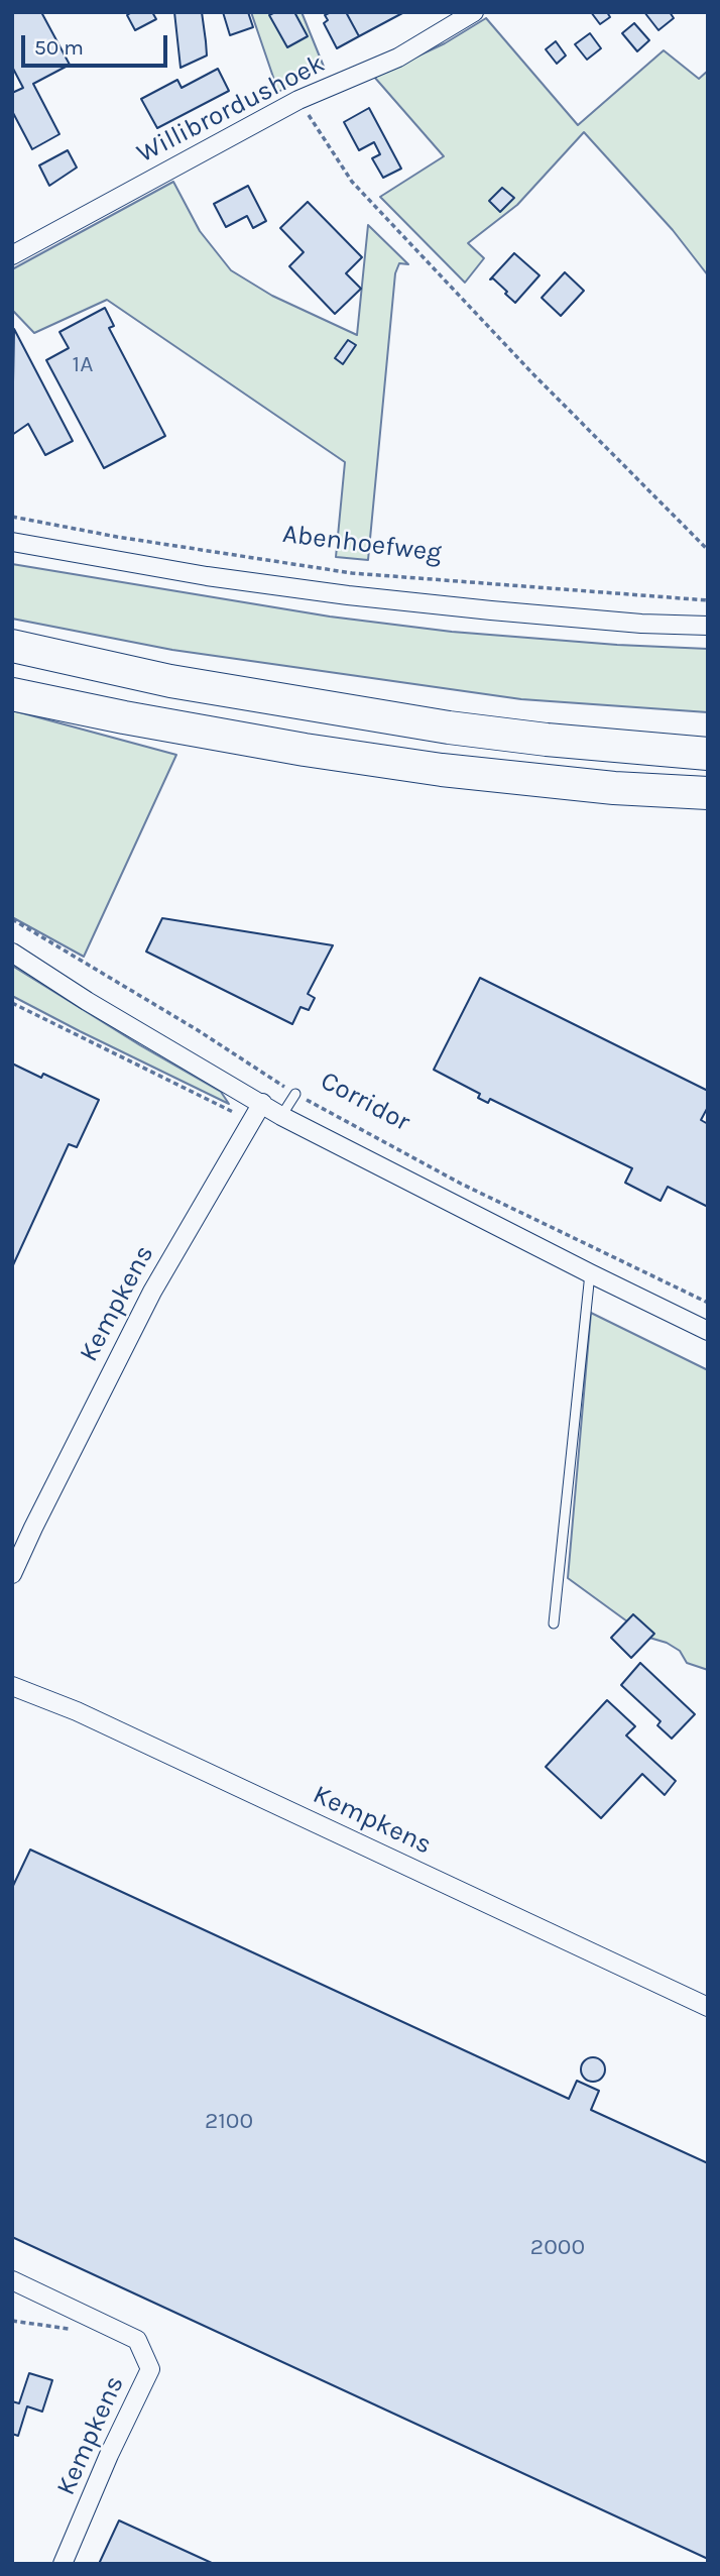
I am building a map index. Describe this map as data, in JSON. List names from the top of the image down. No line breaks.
{"streets":{"street":["Willibrordushoek","Abenhoefweg","Corridor","Kempkens"]},"crossings":[["Corridor","Kempkens"]],"house_numbers":["1A","2100","2000"],"scale_bar":"50 m"}
